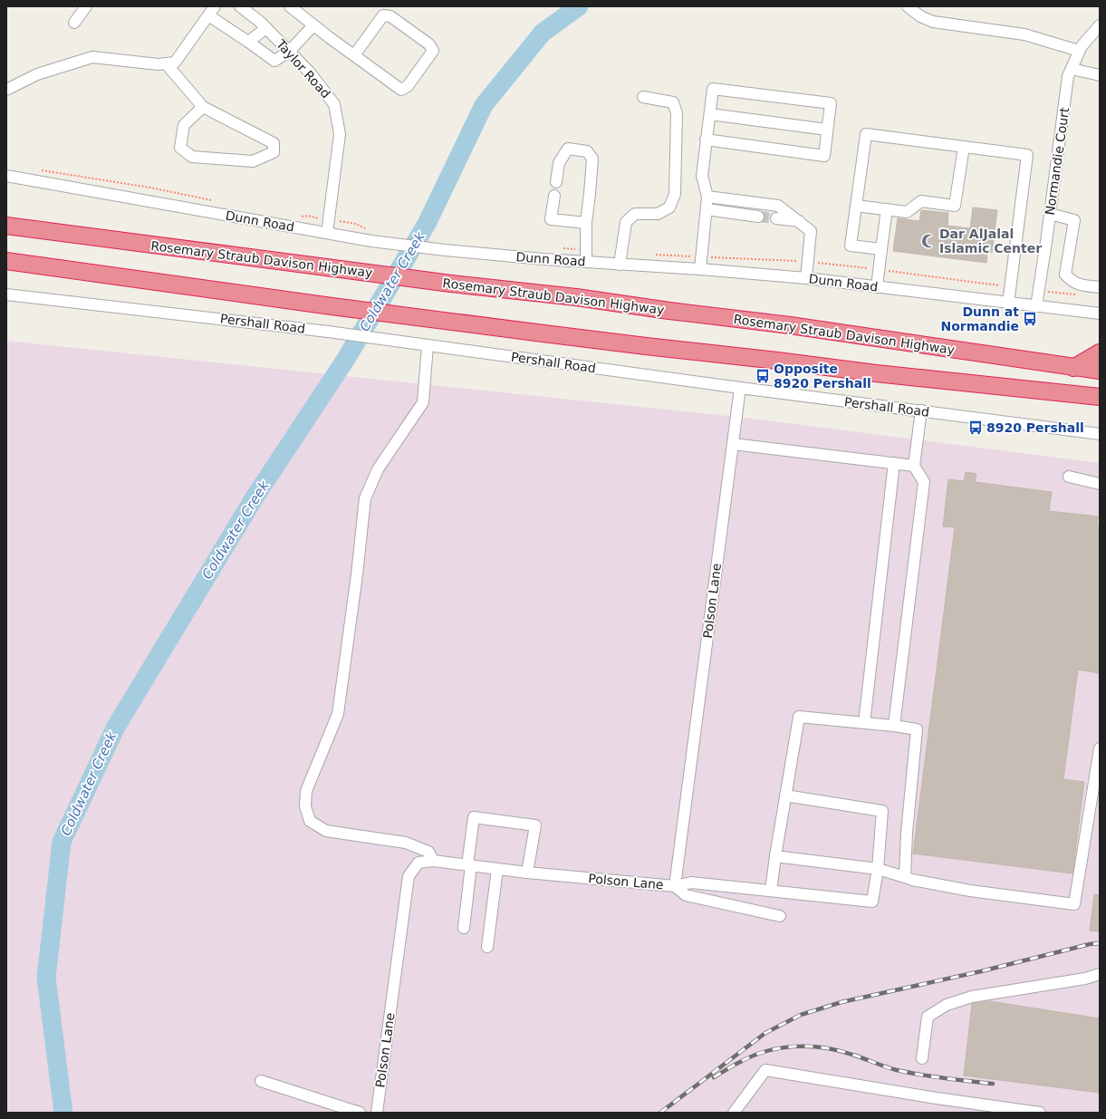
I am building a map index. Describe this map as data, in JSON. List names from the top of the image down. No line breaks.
{"streets":{"highway":["Rosemary Straub Davison Highway"],"street":["Taylor Road","Normandie Court","Dunn Road","Pershall Road","Polson Lane"]},"crossings":[["Taylor Road","Dunn Road"],["Normandie Court","Dunn Road"],["Pershall Road","Polson Lane"]],"water":["Coldwater Creek"],"places":{"mosque":["Dar AlJalal Islamic Center"],"bus stop":["Dunn at Normandie","Opposite 8920 Pershall","8920 Pershall"]}}
